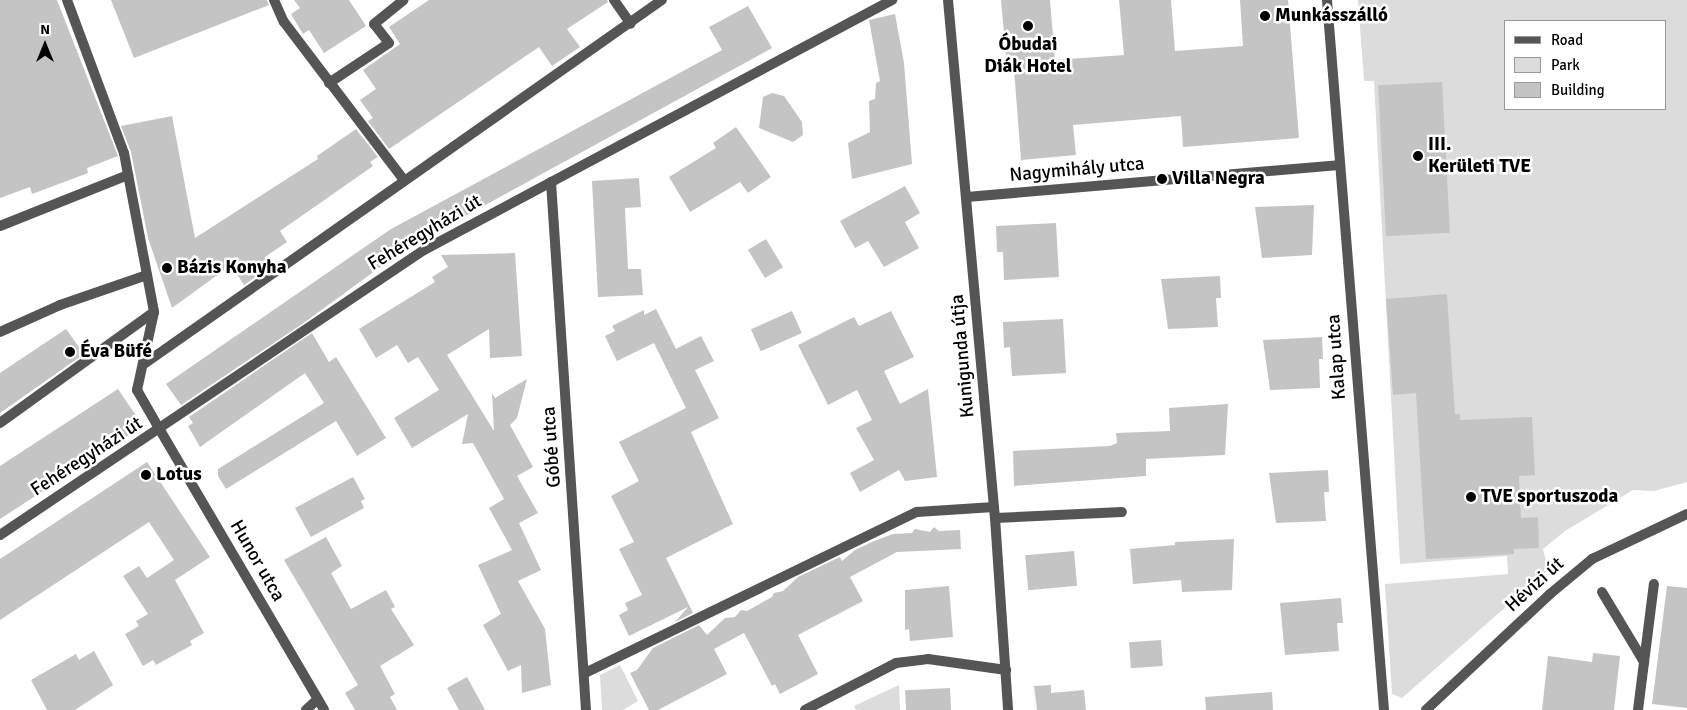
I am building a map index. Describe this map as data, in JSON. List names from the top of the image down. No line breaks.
{"streets":{"street":["Nagymihály utca","Fehéregyházi út","Kunigunda útja","Kalap utca","Góbé utca","Hunor utca","Hévízi út"]},"crossings":[["Nagymihály utca","Kunigunda útja"],["Nagymihály utca","Kalap utca"],["Fehéregyházi út","Góbé utca"],["Fehéregyházi út","Hunor utca"]],"places":["Munkásszálló","Óbudai Diák Hotel","III. Kerületi TVE","Villa Negra","Bázis Konyha","Éva Büfé","Lotus","TVE sportuszoda"],"legend":["Road","Park","Building"],"north":"top"}
